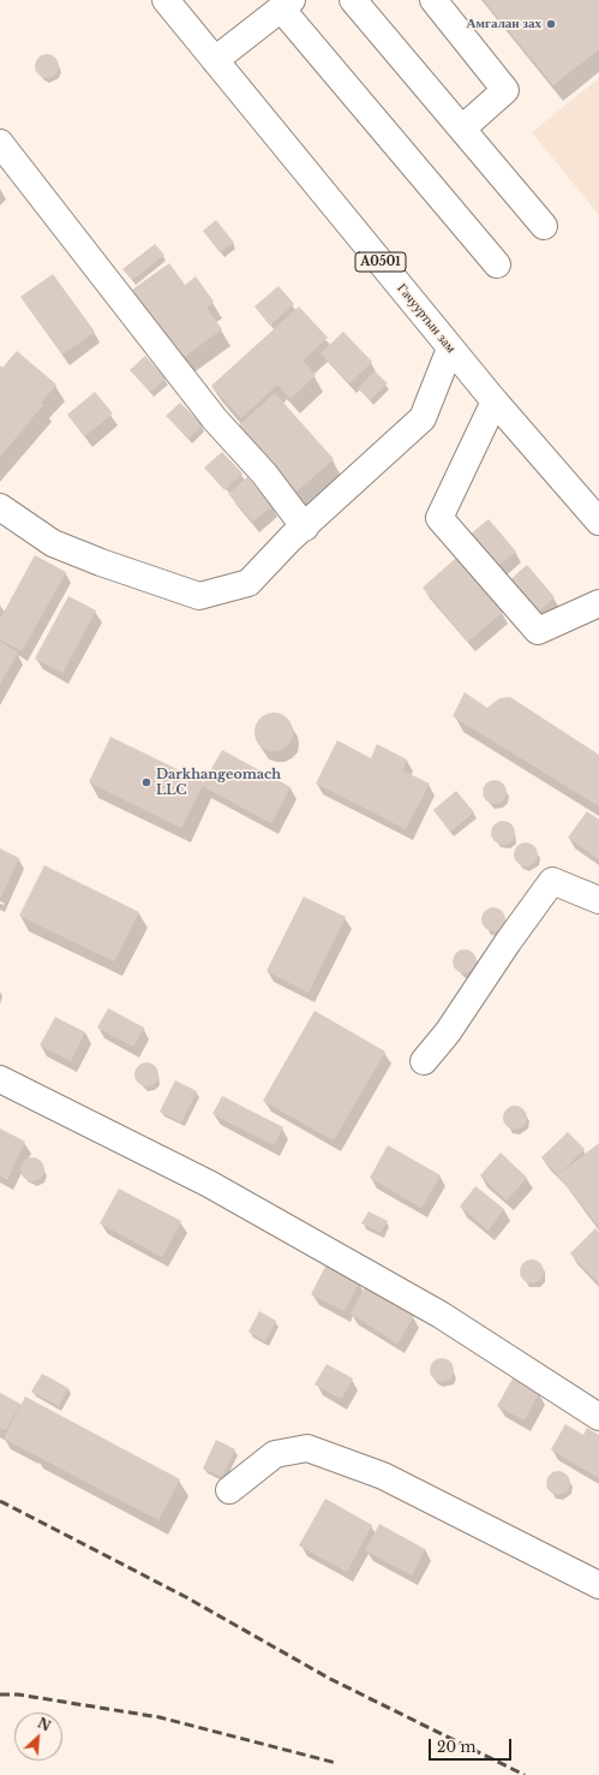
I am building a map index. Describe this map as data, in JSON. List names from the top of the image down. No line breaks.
{"streets":{"main road":["A0501","Гачууртын зам"]},"places":["Амгалан зах","Darkhangeomach LLC"],"scale_bar":"20 m","north":"top right"}
